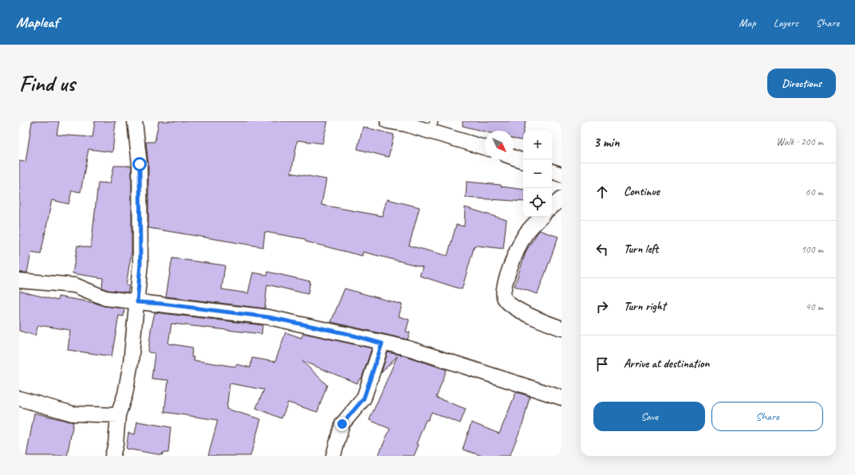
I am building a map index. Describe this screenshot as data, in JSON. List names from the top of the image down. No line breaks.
{"north":"bottom right","page":{"header":"Mapleaf","nav":["Map","Layers","Share"],"buttons":["Directions",["Save","Share"]],"title":"Find us","heading":["3 min","Walk · 200 m"],"map_buttons":["+","−"],"list":[["Continue","60 m"],["Turn left","100 m"],["Turn right","40 m"],"Arrive at destination"]}}
